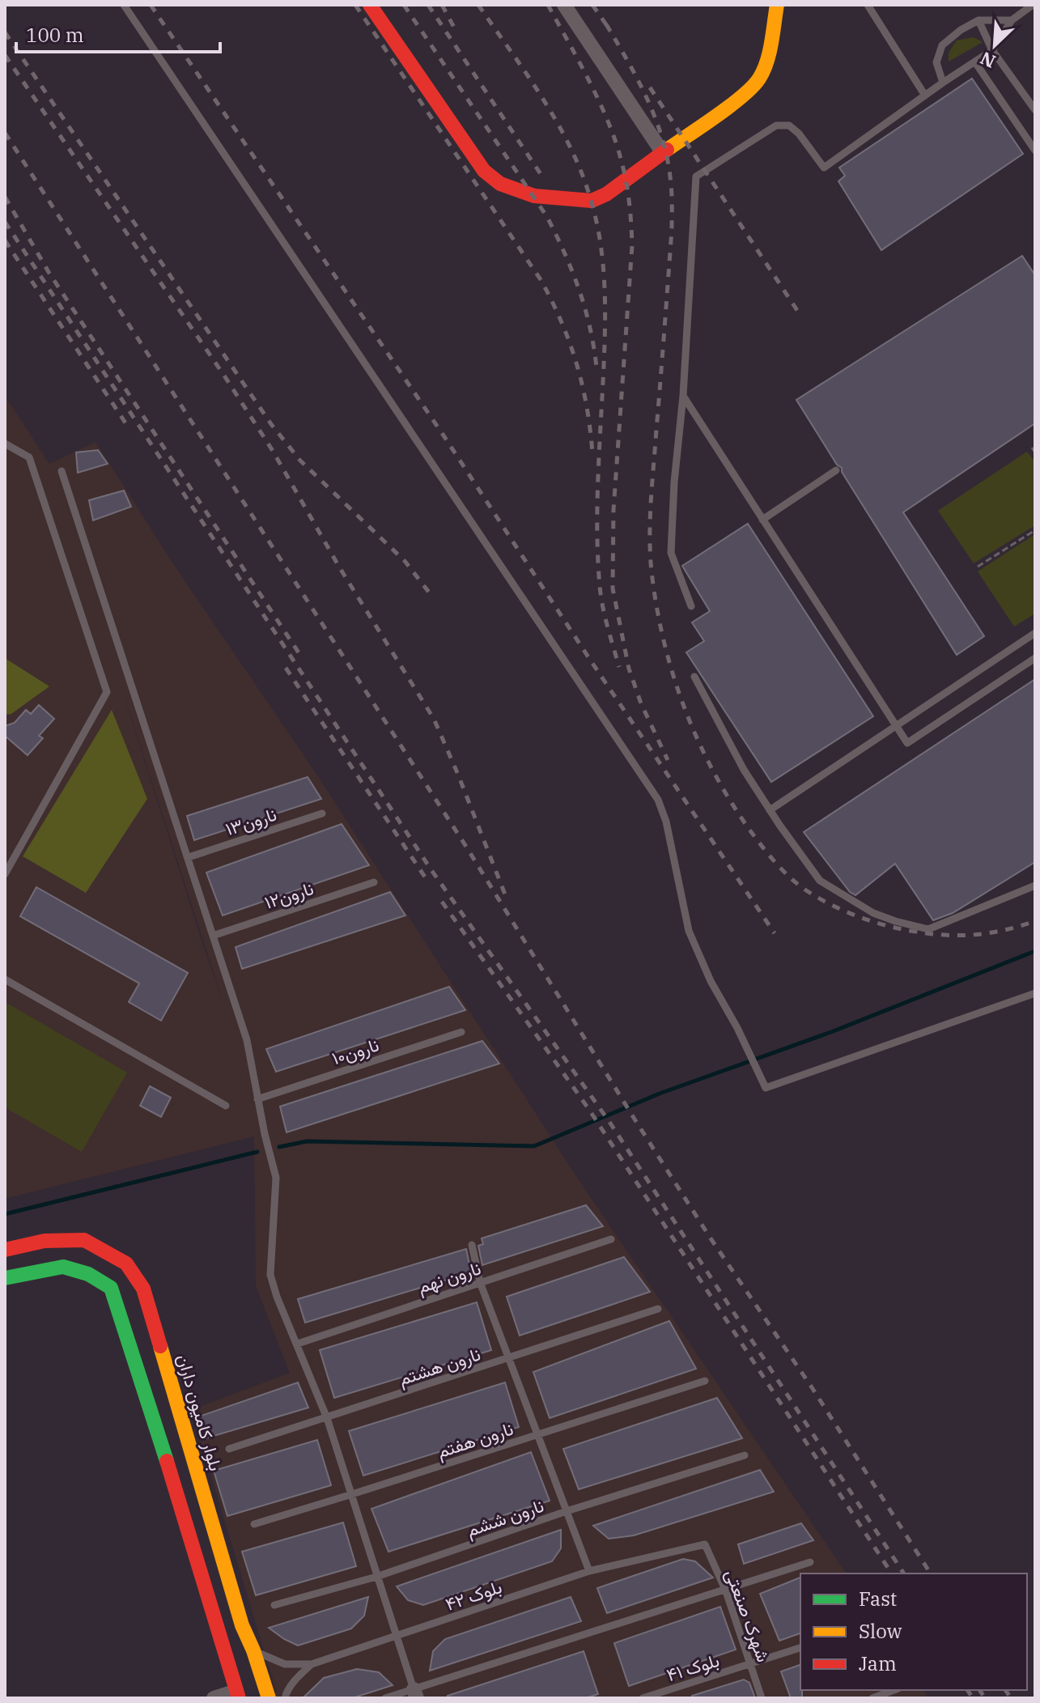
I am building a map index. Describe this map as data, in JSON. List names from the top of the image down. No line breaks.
{"streets":{"main road":["بلوار کامیون داران"],"lane":["نارون۱۳","نارون۱۲","نارون۱۰","نارون نهم","نارون هشتم","نارون هفتم","نارون ششم","بلوک ۴۲","شهرک صنعتی","بلوک ۴۱"]},"crossings":[["بلوار کامیون داران","بلوک ۴۲"],["بلوک ۴۲","شهرک صنعتی"],["شهرک صنعتی","بلوک ۴۱"]],"legend":["Fast","Slow","Jam"],"scale_bar":"100 m","north":"bottom left"}
